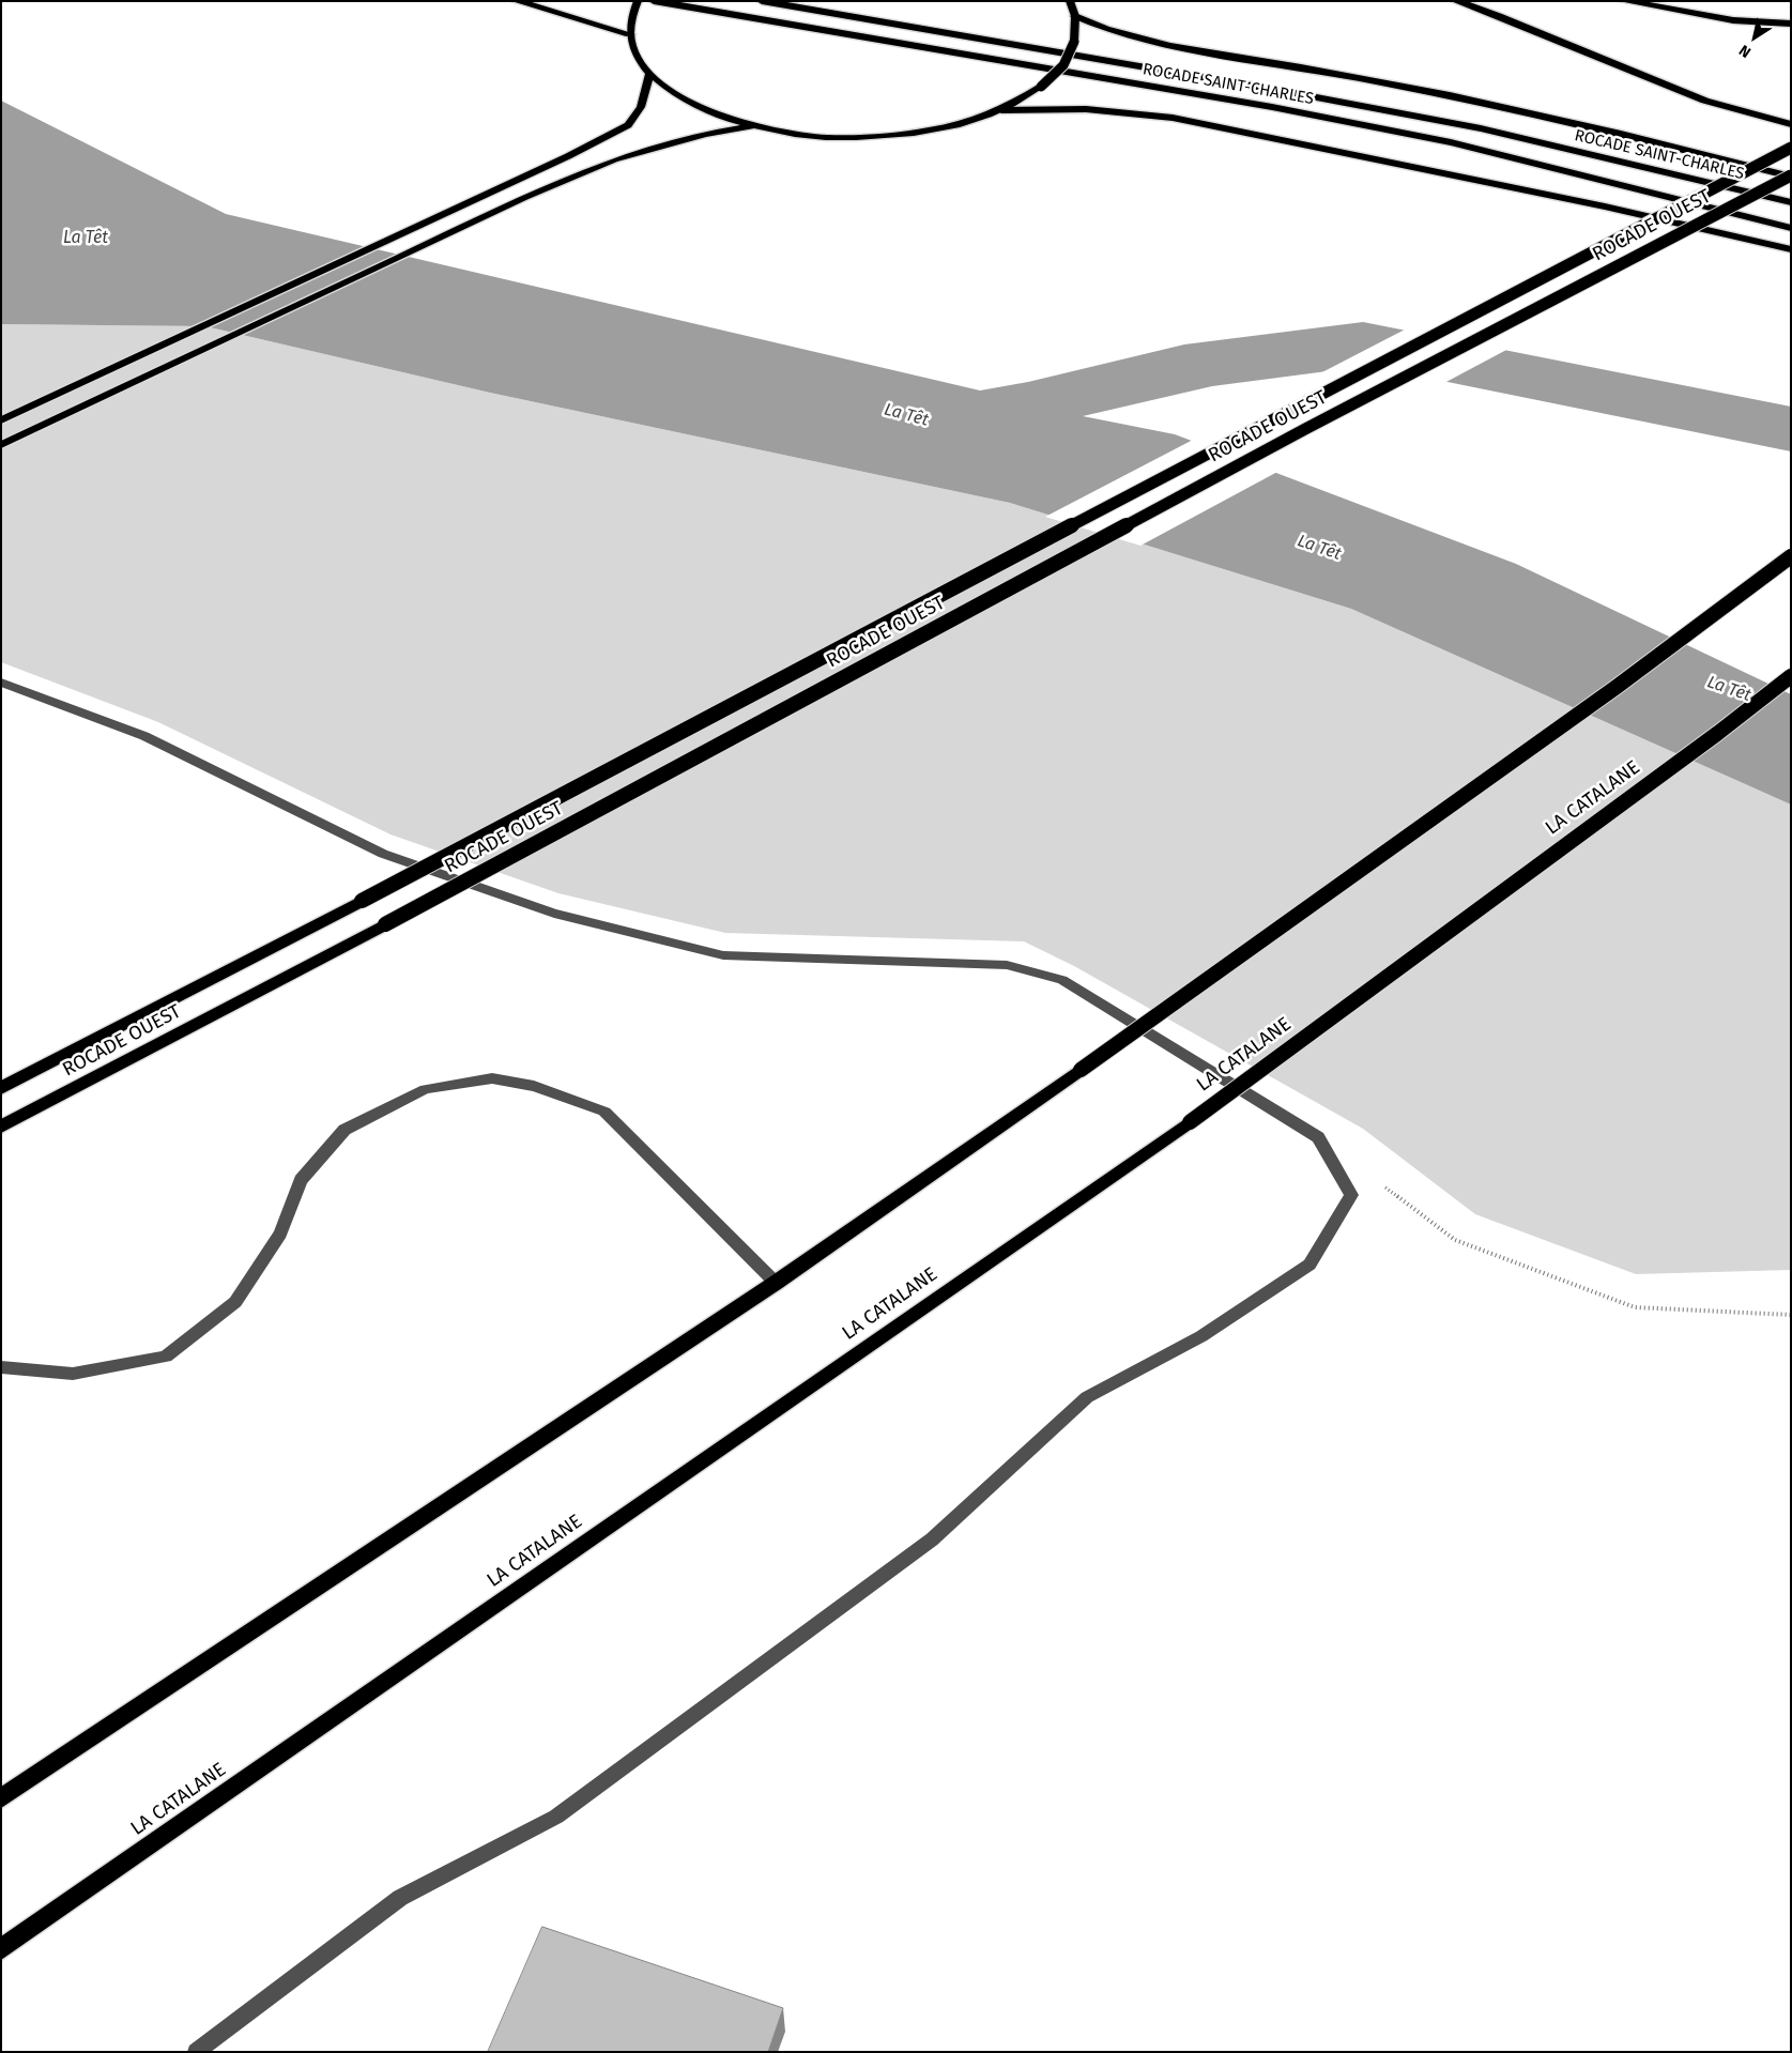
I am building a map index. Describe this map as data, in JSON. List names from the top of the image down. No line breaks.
{"streets":{"highway":["ROCADE SAINT-CHARLES","ROCADE OUEST","LA CATALANE"]},"water":["La Têt"],"north":"bottom left"}
